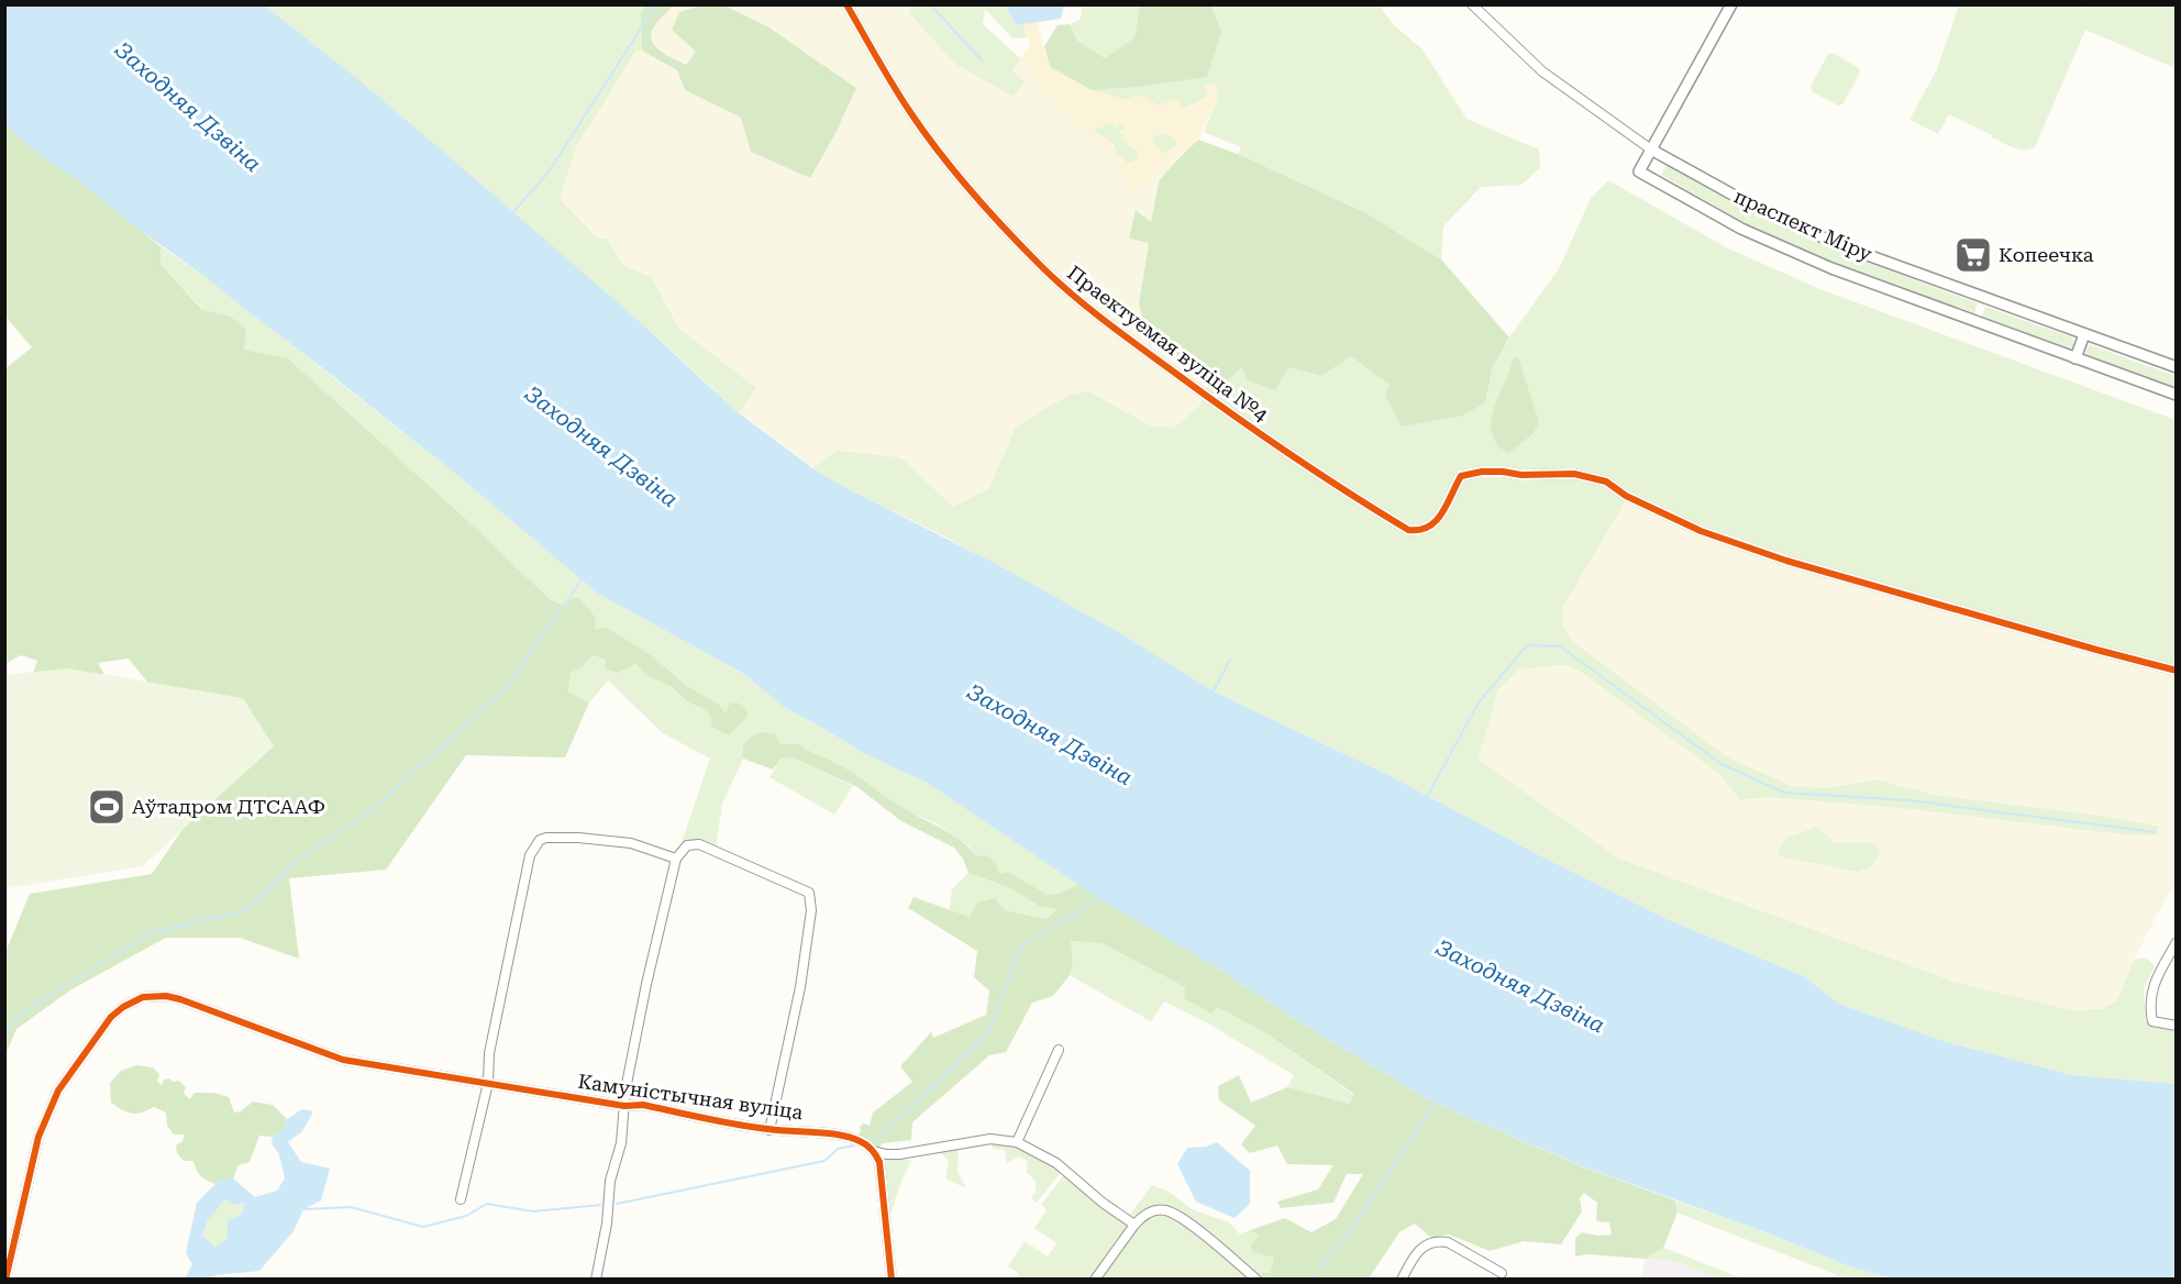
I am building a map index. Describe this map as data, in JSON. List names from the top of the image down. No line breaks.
{"streets":{"street":["праспект Міру","Праектуемая вуліца №4","Камуністычная вуліца"]},"water":["Заходняя Дзвіна"],"places":{"supermarket":["Копеечка"],"sports":["Аўтадром ДТСААФ"]}}
